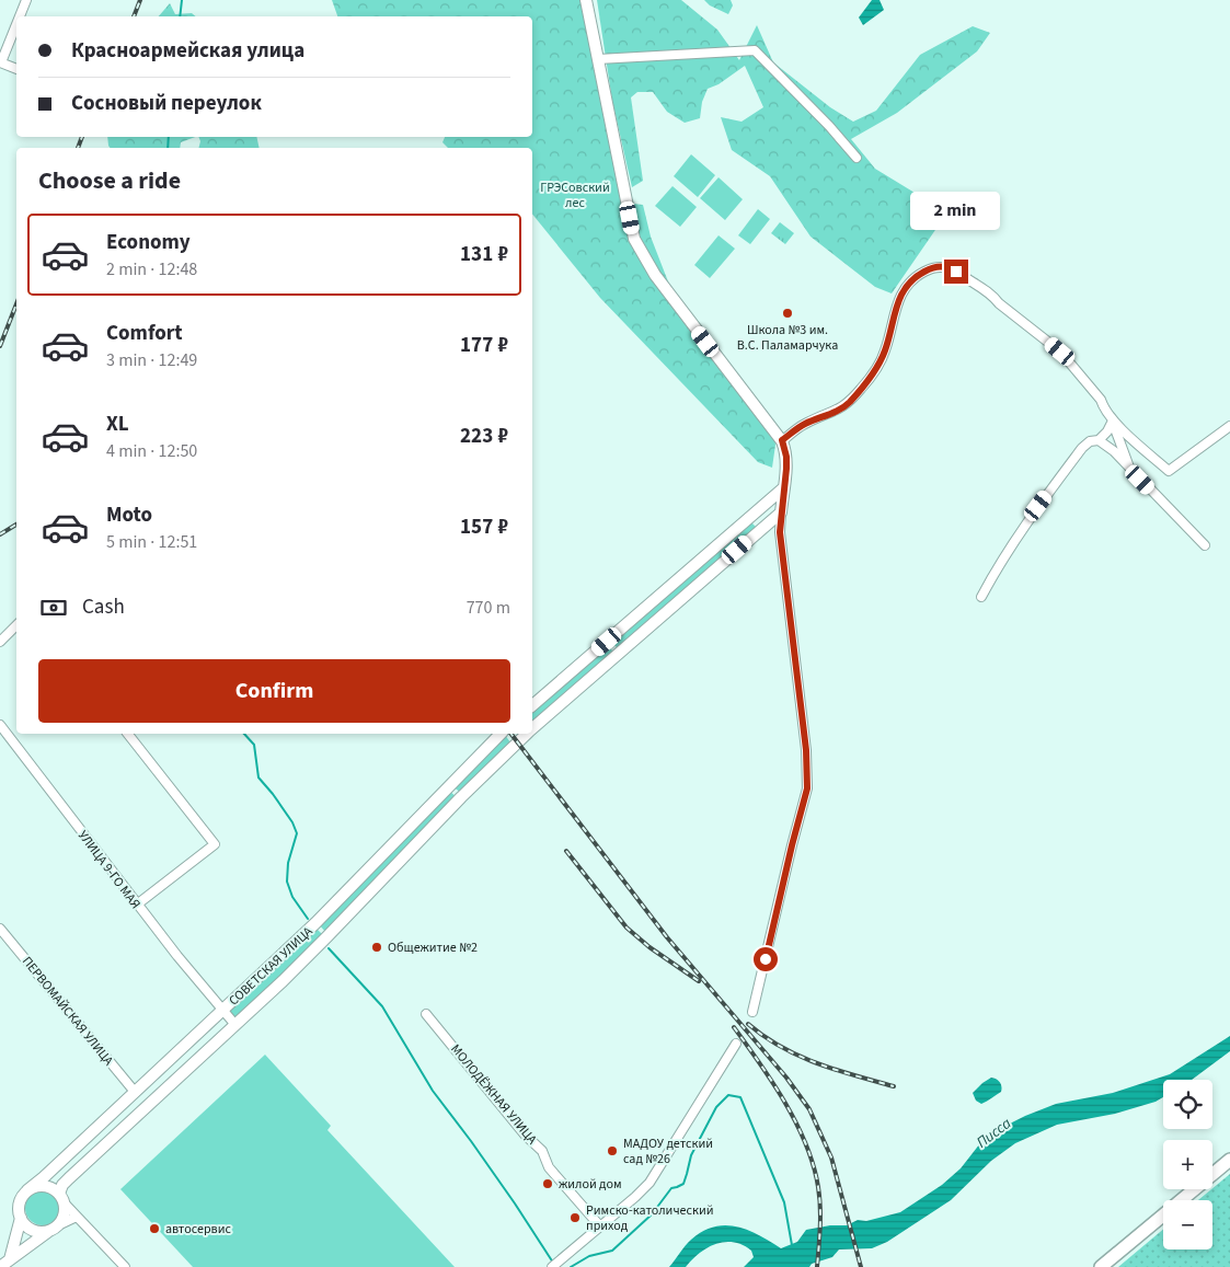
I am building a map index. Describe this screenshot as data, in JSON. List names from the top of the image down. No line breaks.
{"streets":{"main road":["СОВЕТСКАЯ УЛИЦА"],"street":["УЛИЦА 9-ГО МАЯ","ПЕРВОМАЙСКАЯ УЛИЦА","МОЛОДЁЖНАЯ УЛИЦА"]},"crossings":[["УЛИЦА 9-ГО МАЯ","СОВЕТСКАЯ УЛИЦА"],["СОВЕТСКАЯ УЛИЦА","ПЕРВОМАЙСКАЯ УЛИЦА"]],"water":["Писса"],"parks":["ГРЭСовский лес"],"places":["Школа №3 им. В.С. Паламарчука","Общежитие №2","МАДОУ детский сад №26","жилой дом","Римско-католический приход","автосервис"],"page":{"banner":["Красноармейская улица","Сосновый переулок"],"heading":"Choose a ride","bubble":"2 min","list":[{"name":"Economy","note":"2 min · 12:48","value":"131 ₽"},{"name":"Comfort","note":"3 min · 12:49","value":"177 ₽"},{"name":"XL","note":"4 min · 12:50","value":"223 ₽"},{"name":"Moto","note":"5 min · 12:51","value":"157 ₽"}],"pay":["Cash","770 m"],"buttons":"Confirm","map_buttons":["+","−"]}}
